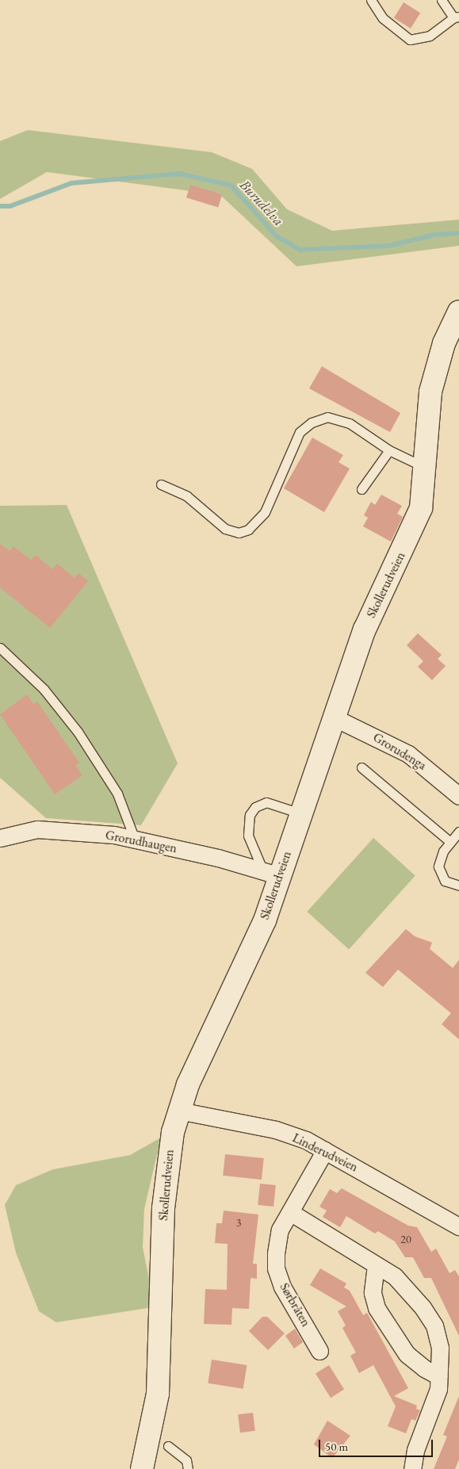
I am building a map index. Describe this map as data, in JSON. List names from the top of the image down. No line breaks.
{"streets":{"street":["Skollerudveien","Grorudenga","Grorudhaugen","Linderudveien","Sørbråten"]},"crossings":[["Skollerudveien","Grorudenga"],["Skollerudveien","Grorudhaugen"],["Skollerudveien","Linderudveien"],["Linderudveien","Sørbråten"]],"water":["Burudelva"],"house_numbers":["3","20"],"scale_bar":"50 m"}
